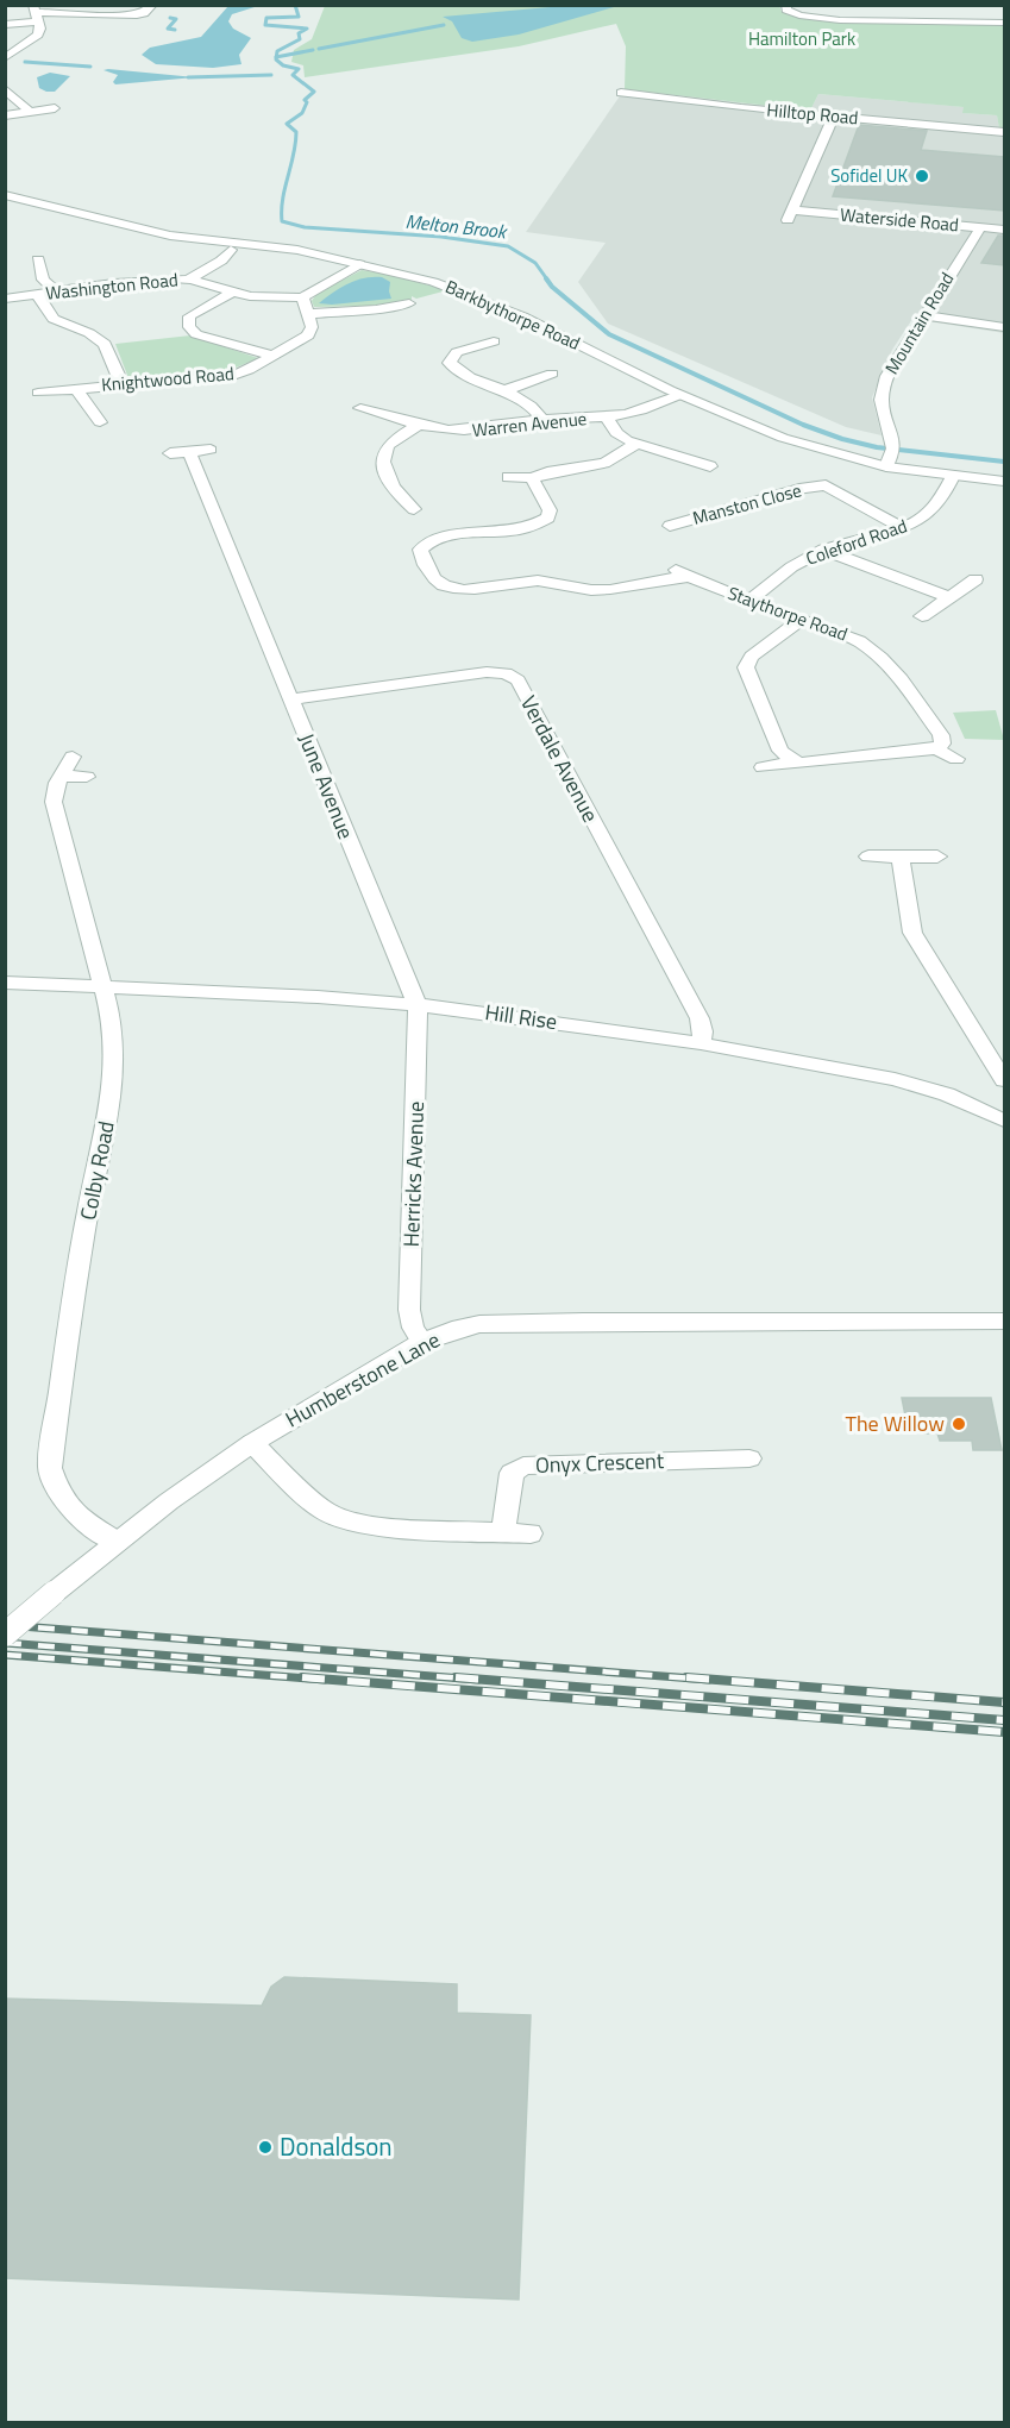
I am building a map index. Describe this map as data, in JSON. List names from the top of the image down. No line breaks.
{"streets":{"street":["Hilltop Road","Waterside Road","Washington Road","Barkbythorpe Road","Mountain Road","Knightwood Road","Warren Avenue","Manston Close","Coleford Road","Staythorpe Road","Verdale Avenue","June Avenue","Hill Rise","Colby Road","Herricks Avenue","Humberstone Lane","Onyx Crescent"]},"crossings":[["Hilltop Road","Waterside Road"],["Waterside Road","Mountain Road"],["Barkbythorpe Road","Mountain Road"],["Barkbythorpe Road","Warren Avenue"],["Barkbythorpe Road","Coleford Road"],["Manston Close","Coleford Road"],["Coleford Road","Staythorpe Road"],["Verdale Avenue","June Avenue"],["Verdale Avenue","Hill Rise"],["June Avenue","Hill Rise"],["June Avenue","Herricks Avenue"],["Hill Rise","Colby Road"],["Hill Rise","Herricks Avenue"],["Colby Road","Humberstone Lane"],["Herricks Avenue","Humberstone Lane"]],"water":["Melton Brook"],"parks":["Hamilton Park"],"places":["Sofidel UK","The Willow","Donaldson"]}
